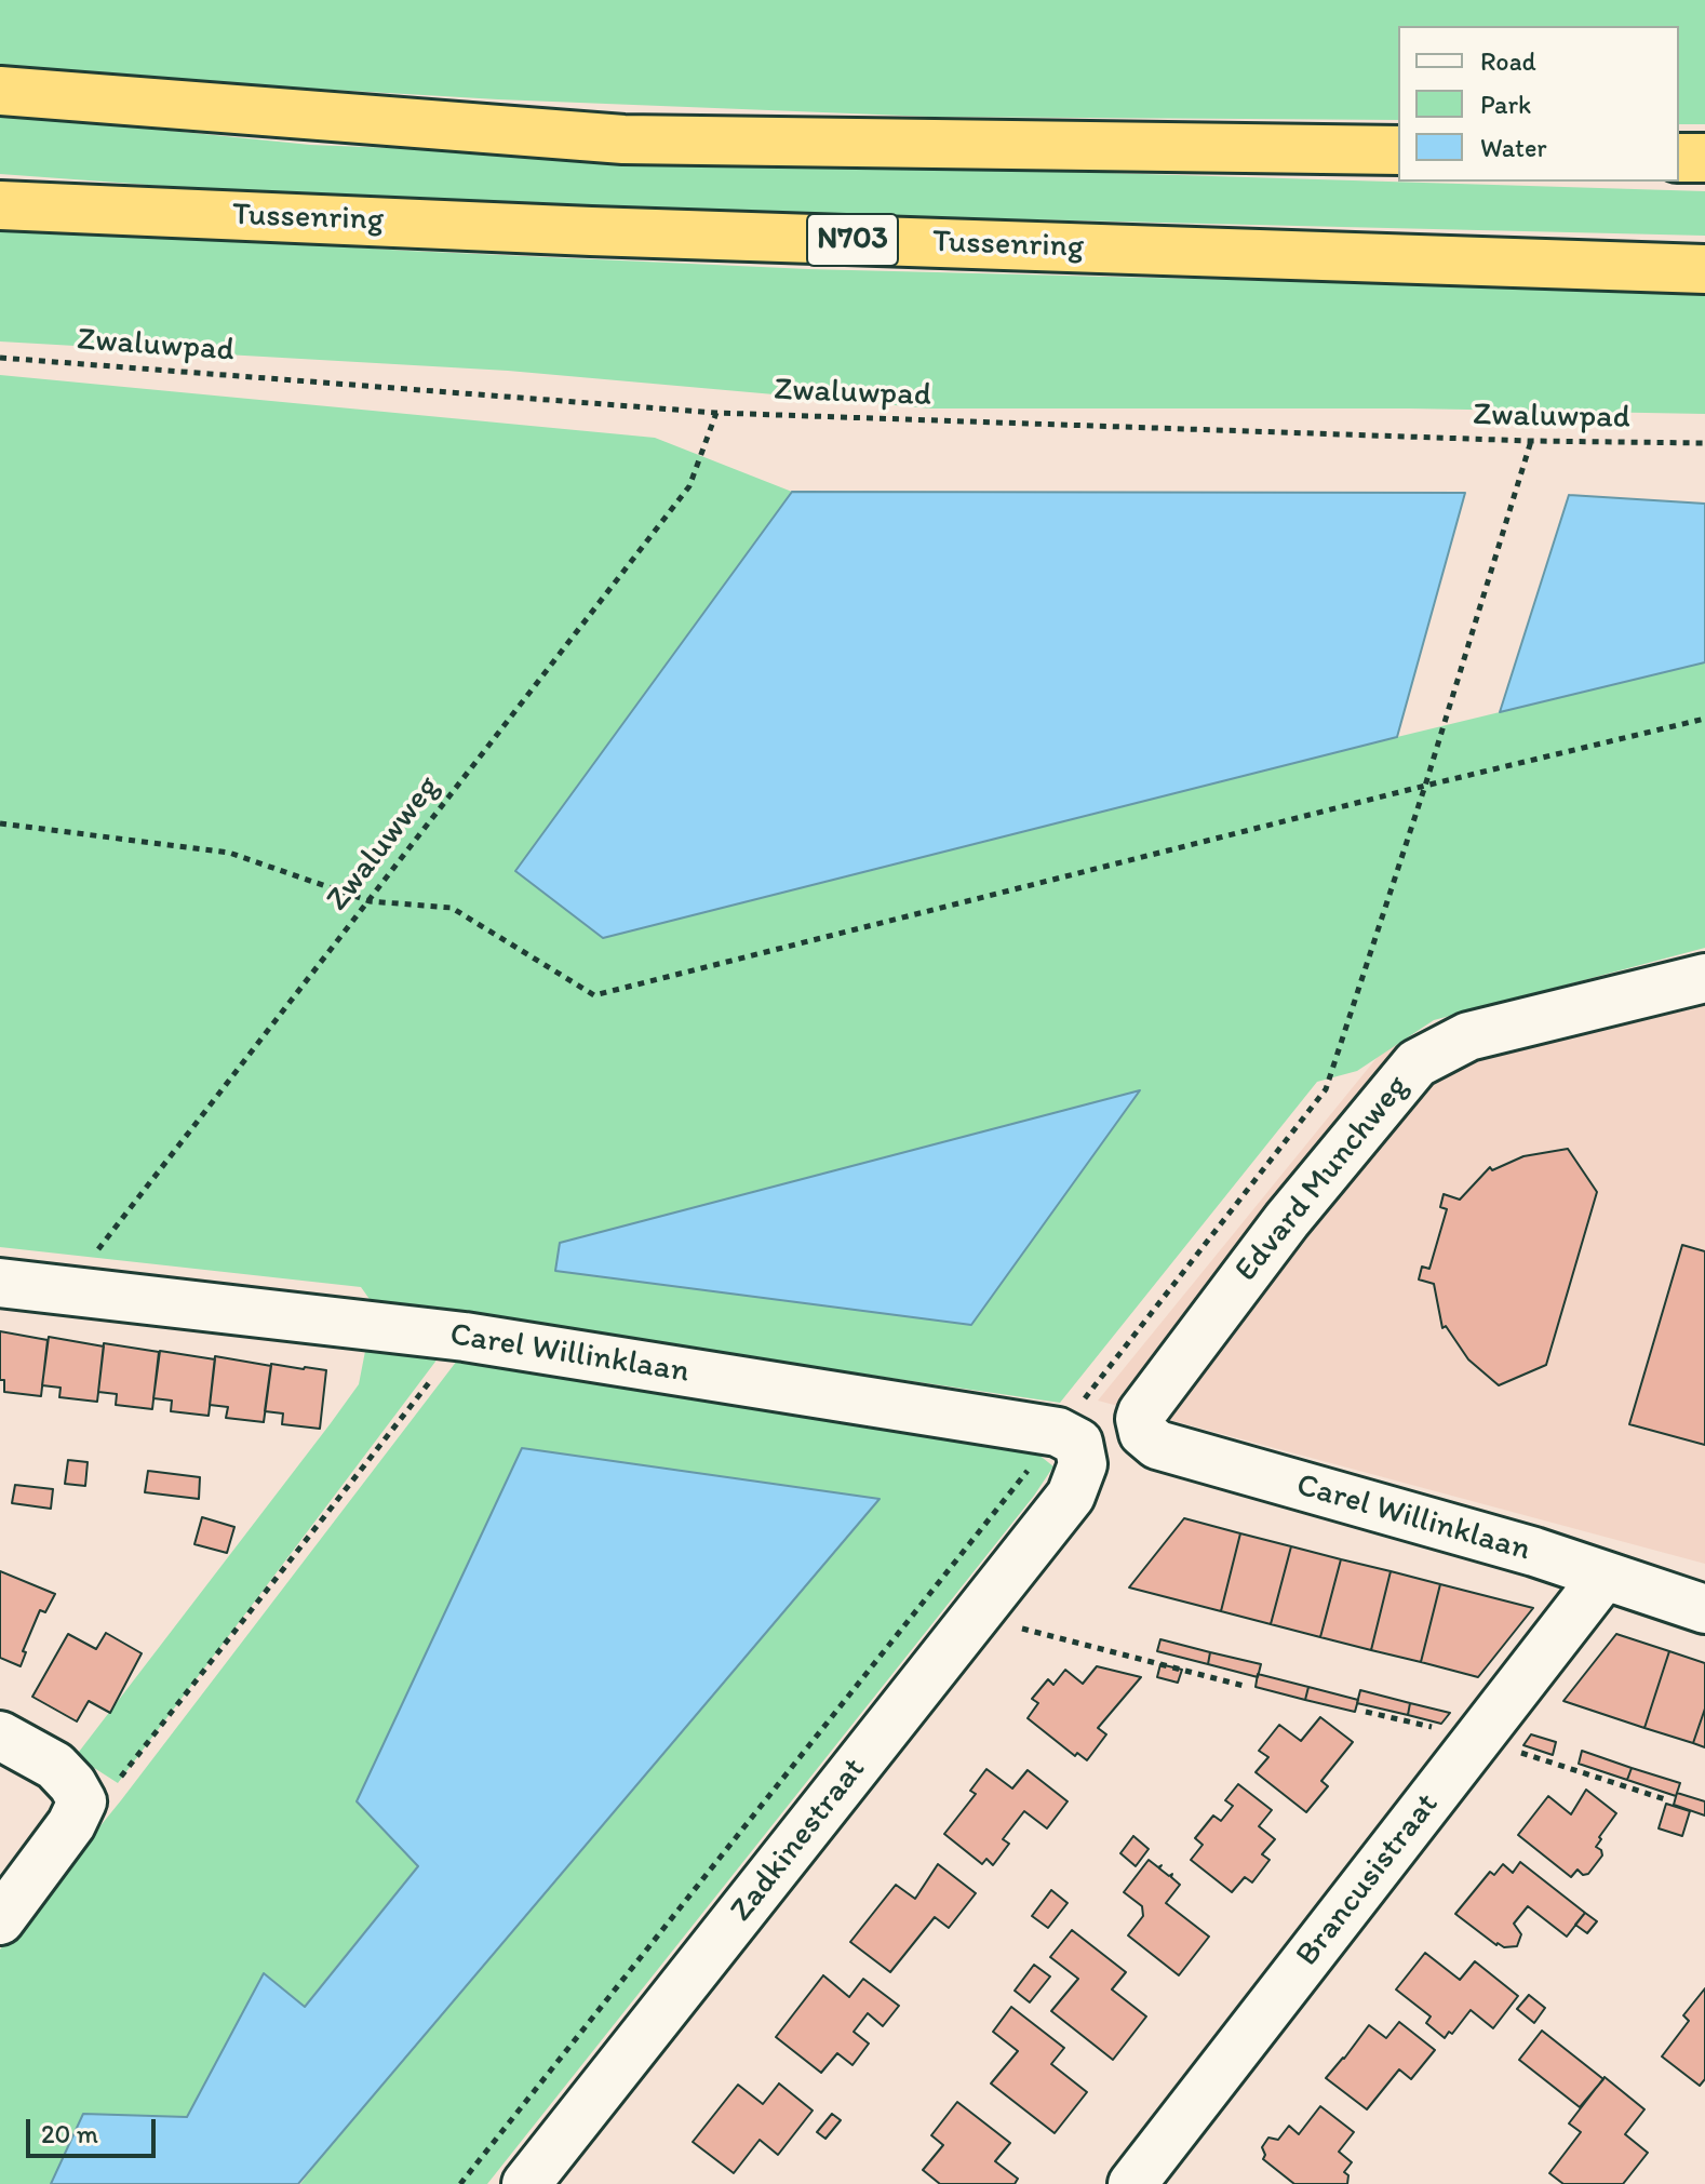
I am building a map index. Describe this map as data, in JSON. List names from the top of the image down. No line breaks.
{"streets":{"highway":["Tussenring","N703"],"street":["Edvard Munchweg","Carel Willinklaan","Zadkinestraat","Brancusistraat"],"path":["Zwaluwpad","Zwaluwweg"]},"crossings":[["Zwaluwpad","Zwaluwweg"],["Zwaluwweg","Carel Willinklaan"],["Edvard Munchweg","Carel Willinklaan"],["Carel Willinklaan","Zadkinestraat"],["Carel Willinklaan","Brancusistraat"]],"legend":["Road","Park","Water"],"scale_bar":"20 m"}
